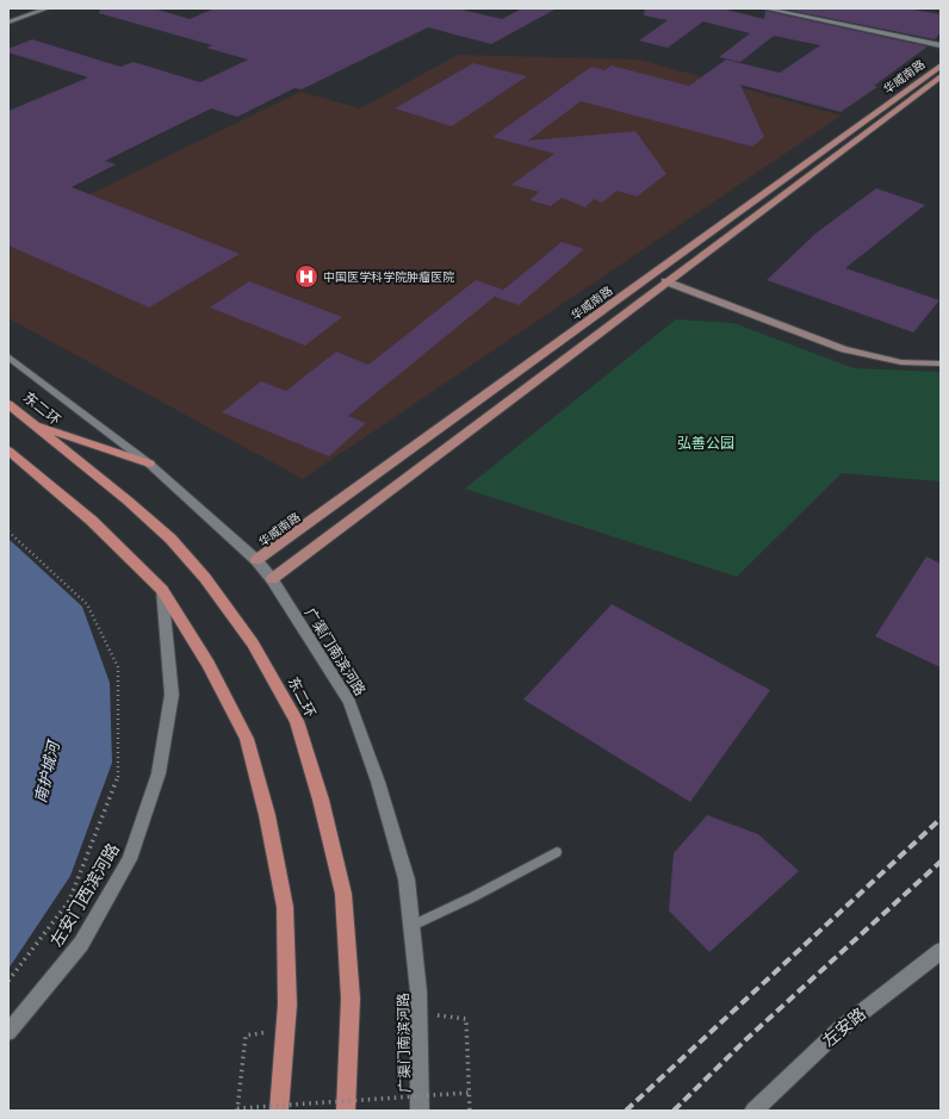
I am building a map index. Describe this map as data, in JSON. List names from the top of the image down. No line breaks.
{"streets":{"highway":["东二环"],"main road":["华威南路"],"street":["广渠门南滨河路","左安门西滨河路","左安路"]},"crossings":[["华威南路","广渠门南滨河路"]],"water":["南护城河"],"parks":["弘善公园"],"places":{"hospital":["中国医学科学院肿瘤医院"]}}
